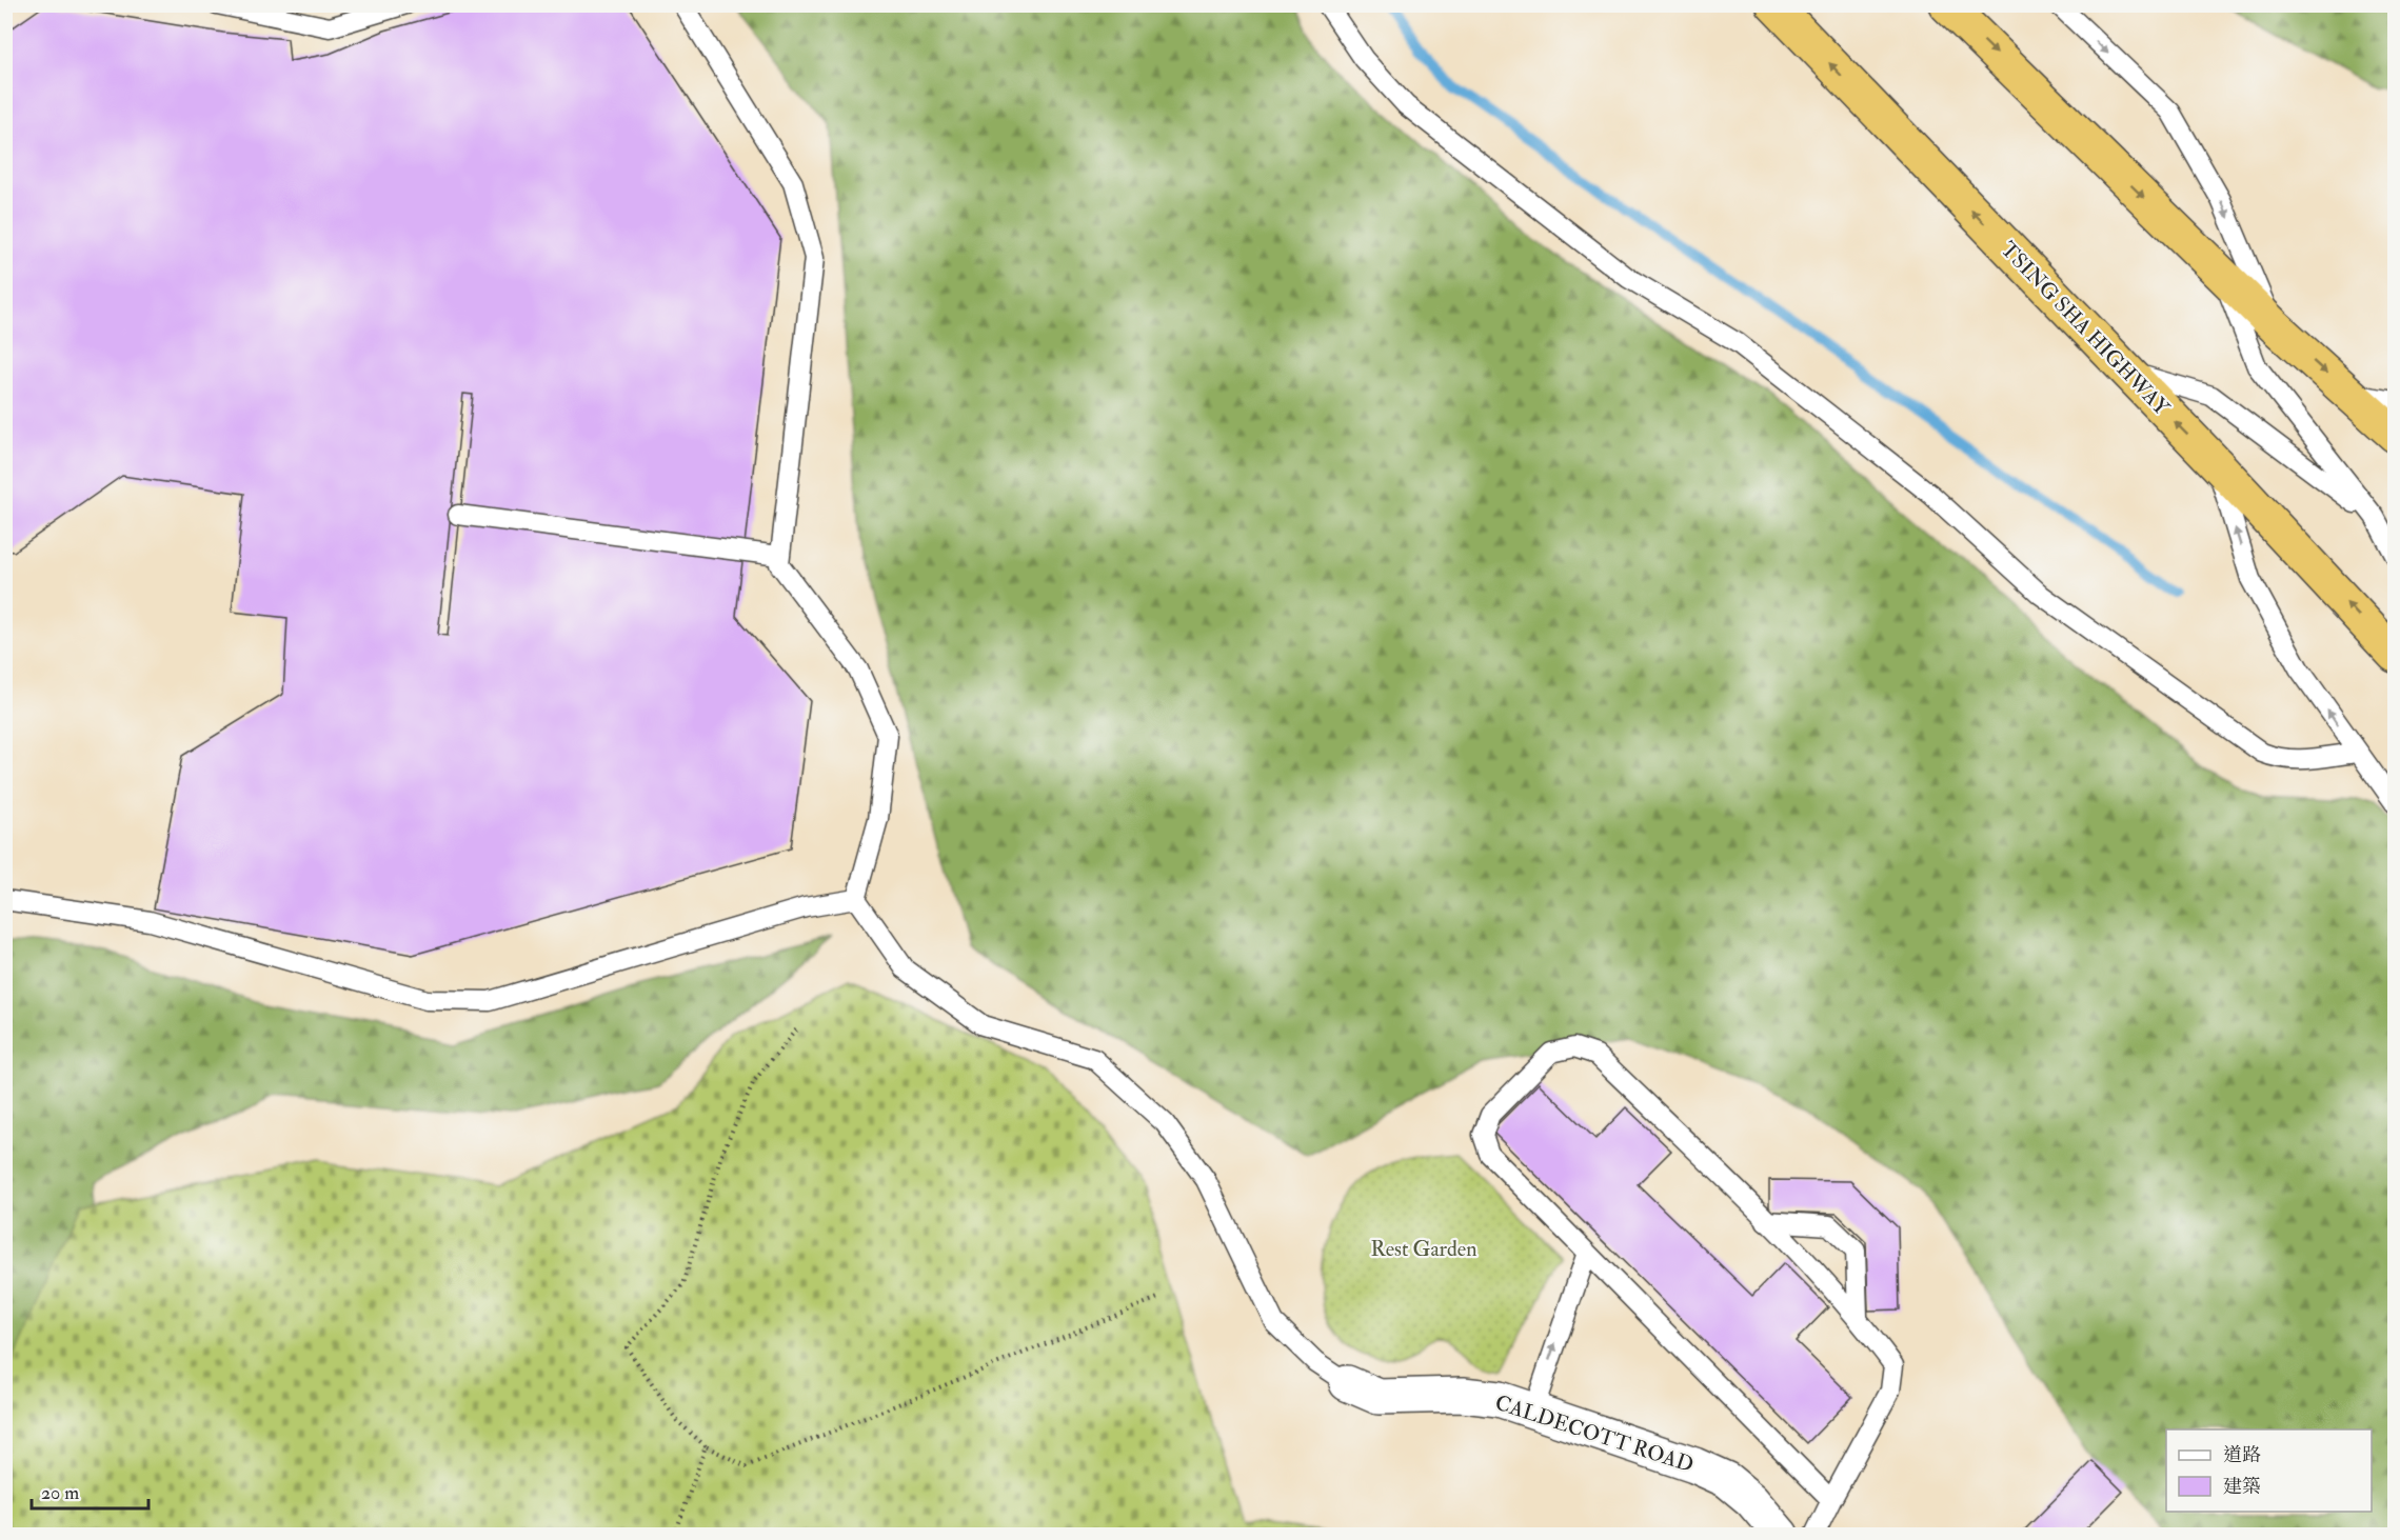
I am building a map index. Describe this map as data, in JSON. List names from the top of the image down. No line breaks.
{"streets":{"highway":["TSING SHA HIGHWAY"],"street":["CALDECOTT ROAD"]},"parks":["Rest Garden"],"legend":["道路","建築"],"scale_bar":"20 m"}
